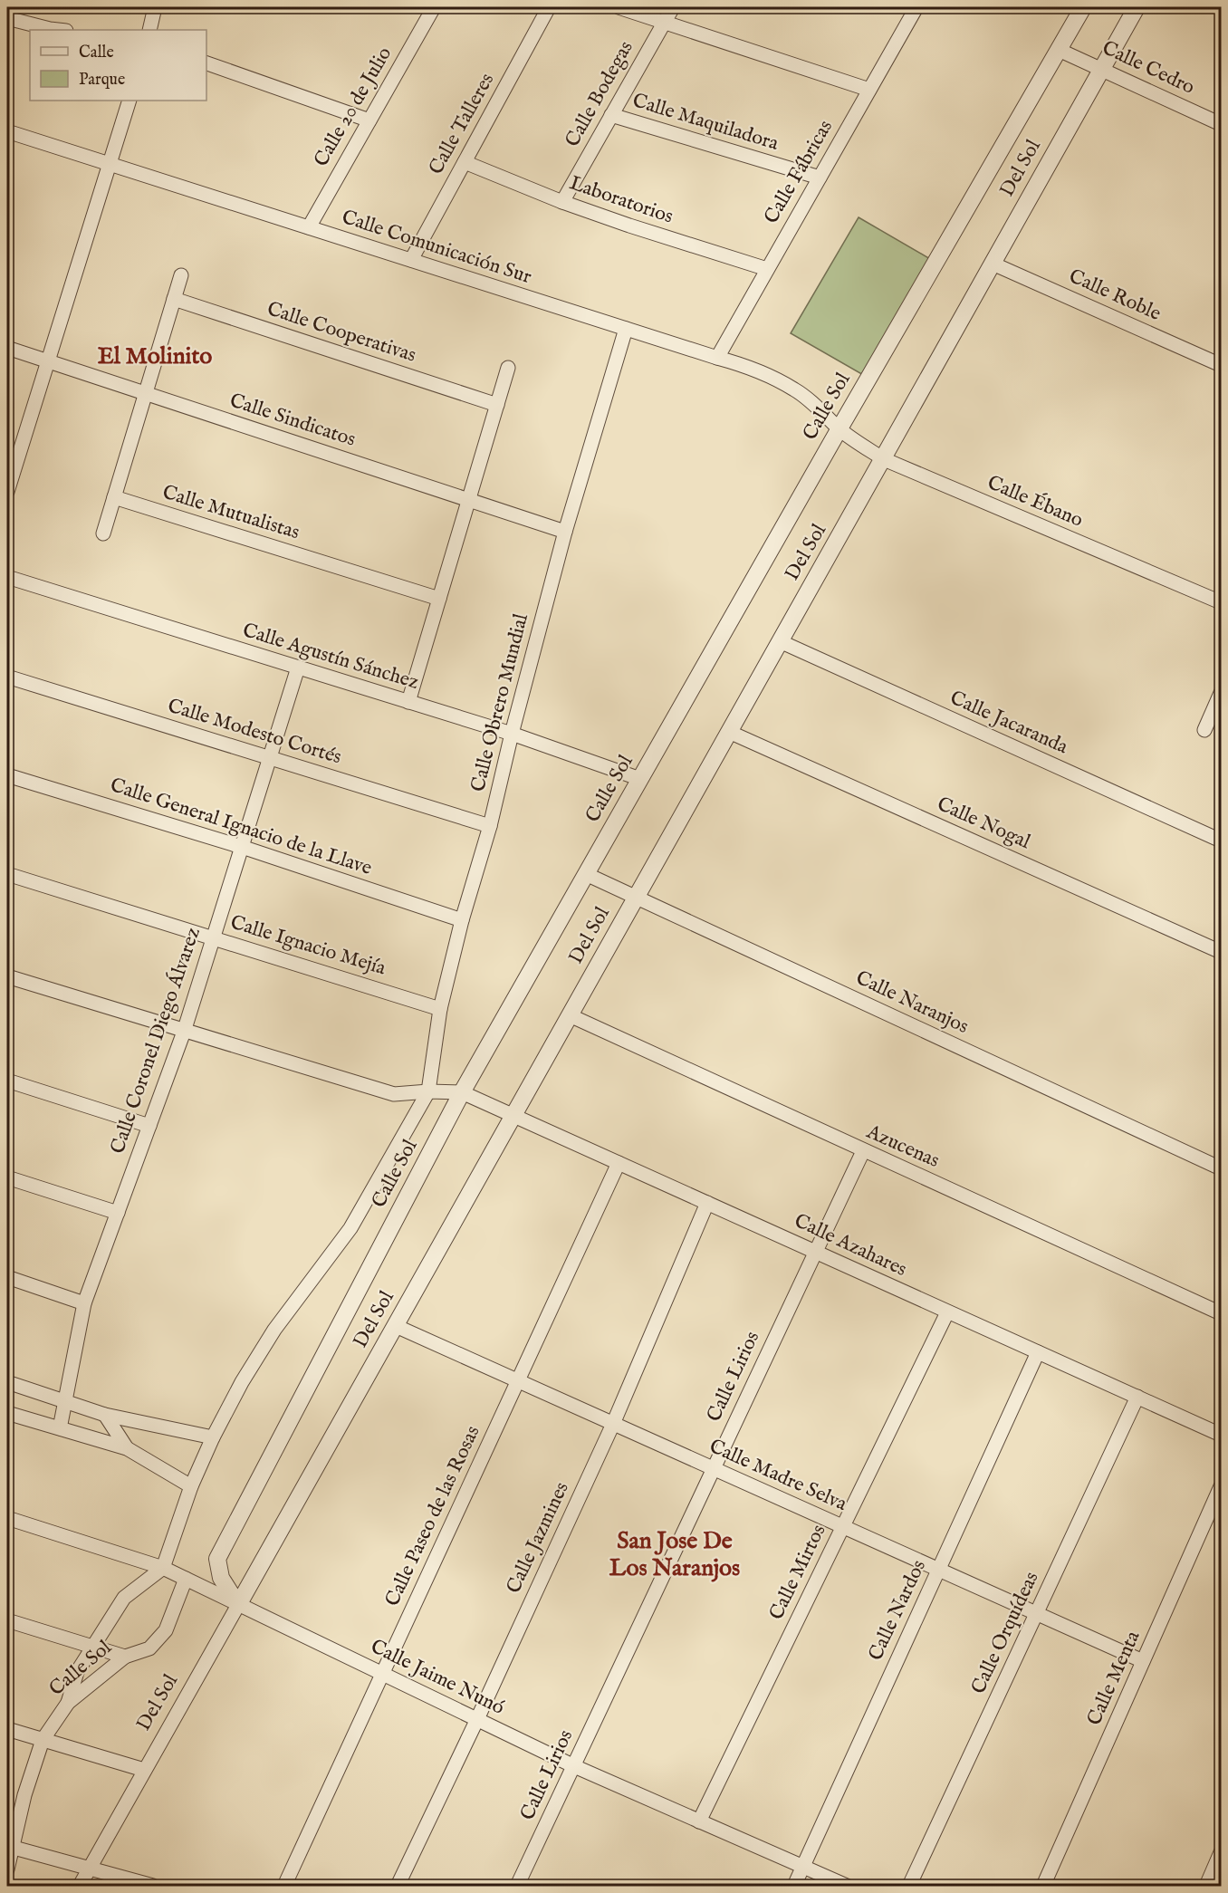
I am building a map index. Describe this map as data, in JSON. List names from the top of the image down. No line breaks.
{"streets":{"street":["Calle Cedro","Calle Bodegas","Calle 20 de Julio","Calle Maquiladora","Calle Talleres","Del Sol","Calle Fábricas","Laboratorios","Calle Comunicación Sur","Calle Roble","Calle Cooperativas","Calle Sol","Calle Sindicatos","Calle Ébano","Calle Mutualistas","Calle Agustín Sánchez","Calle Obrero Mundial","Calle Jacaranda","Calle Modesto Cortés","Calle Nogal","Calle General Ignacio de la Llave","Calle Ignacio Mejía","Calle Naranjos","Calle Coronel Diego Álvarez","Azucenas","Calle Azahares","Calle Lirios","Calle Madre Selva","Calle Paseo de las Rosas","Calle Jazmines","Calle Mirtos","Calle Nardos","Calle Orquídeas","Calle Jaime Nunó","Calle Menta"]},"crossings":[["Calle Cedro","Del Sol"],["Calle Cedro","Calle Sol"],["Calle Bodegas","Calle Maquiladora"],["Calle Bodegas","Laboratorios"],["Calle 20 de Julio","Calle Comunicación Sur"],["Calle Maquiladora","Calle Fábricas"],["Calle Talleres","Laboratorios"],["Calle Talleres","Calle Comunicación Sur"],["Del Sol","Calle Roble"],["Del Sol","Calle Sol"],["Del Sol","Calle Ébano"],["Del Sol","Calle Jacaranda"],["Del Sol","Calle Nogal"],["Del Sol","Calle Naranjos"],["Del Sol","Azucenas"],["Del Sol","Calle Azahares"],["Del Sol","Calle Madre Selva"],["Del Sol","Calle Jaime Nunó"],["Calle Fábricas","Laboratorios"],["Calle Fábricas","Calle Comunicación Sur"],["Calle Comunicación Sur","Calle Sol"],["Calle Comunicación Sur","Calle Ébano"],["Calle Comunicación Sur","Calle Obrero Mundial"],["Calle Sol","Calle Ébano"],["Calle Sol","Calle Agustín Sánchez"],["Calle Sol","Calle Naranjos"],["Calle Sol","Calle Azahares"],["Calle Sol","Calle Jaime Nunó"],["Calle Sindicatos","Calle Obrero Mundial"],["Calle Agustín Sánchez","Calle Obrero Mundial"],["Calle Agustín Sánchez","Calle Coronel Diego Álvarez"],["Calle Obrero Mundial","Calle Modesto Cortés"],["Calle Obrero Mundial","Calle General Ignacio de la Llave"],["Calle Obrero Mundial","Calle Ignacio Mejía"],["Calle Modesto Cortés","Calle Coronel Diego Álvarez"],["Calle General Ignacio de la Llave","Calle Coronel Diego Álvarez"],["Calle Ignacio Mejía","Calle Coronel Diego Álvarez"],["Azucenas","Calle Lirios"],["Calle Azahares","Calle Lirios"],["Calle Azahares","Calle Paseo de las Rosas"],["Calle Azahares","Calle Jazmines"],["Calle Azahares","Calle Mirtos"],["Calle Azahares","Calle Nardos"],["Calle Azahares","Calle Orquídeas"],["Calle Lirios","Calle Madre Selva"],["Calle Lirios","Calle Jaime Nunó"],["Calle Madre Selva","Calle Paseo de las Rosas"],["Calle Madre Selva","Calle Jazmines"],["Calle Madre Selva","Calle Mirtos"],["Calle Madre Selva","Calle Nardos"],["Calle Madre Selva","Calle Orquídeas"],["Calle Madre Selva","Calle Menta"],["Calle Paseo de las Rosas","Calle Jaime Nunó"],["Calle Jazmines","Calle Jaime Nunó"],["Calle Mirtos","Calle Jaime Nunó"],["Calle Nardos","Calle Jaime Nunó"]],"districts":["El Molinito","San Jose De Los Naranjos"],"legend":["Calle","Parque"]}
